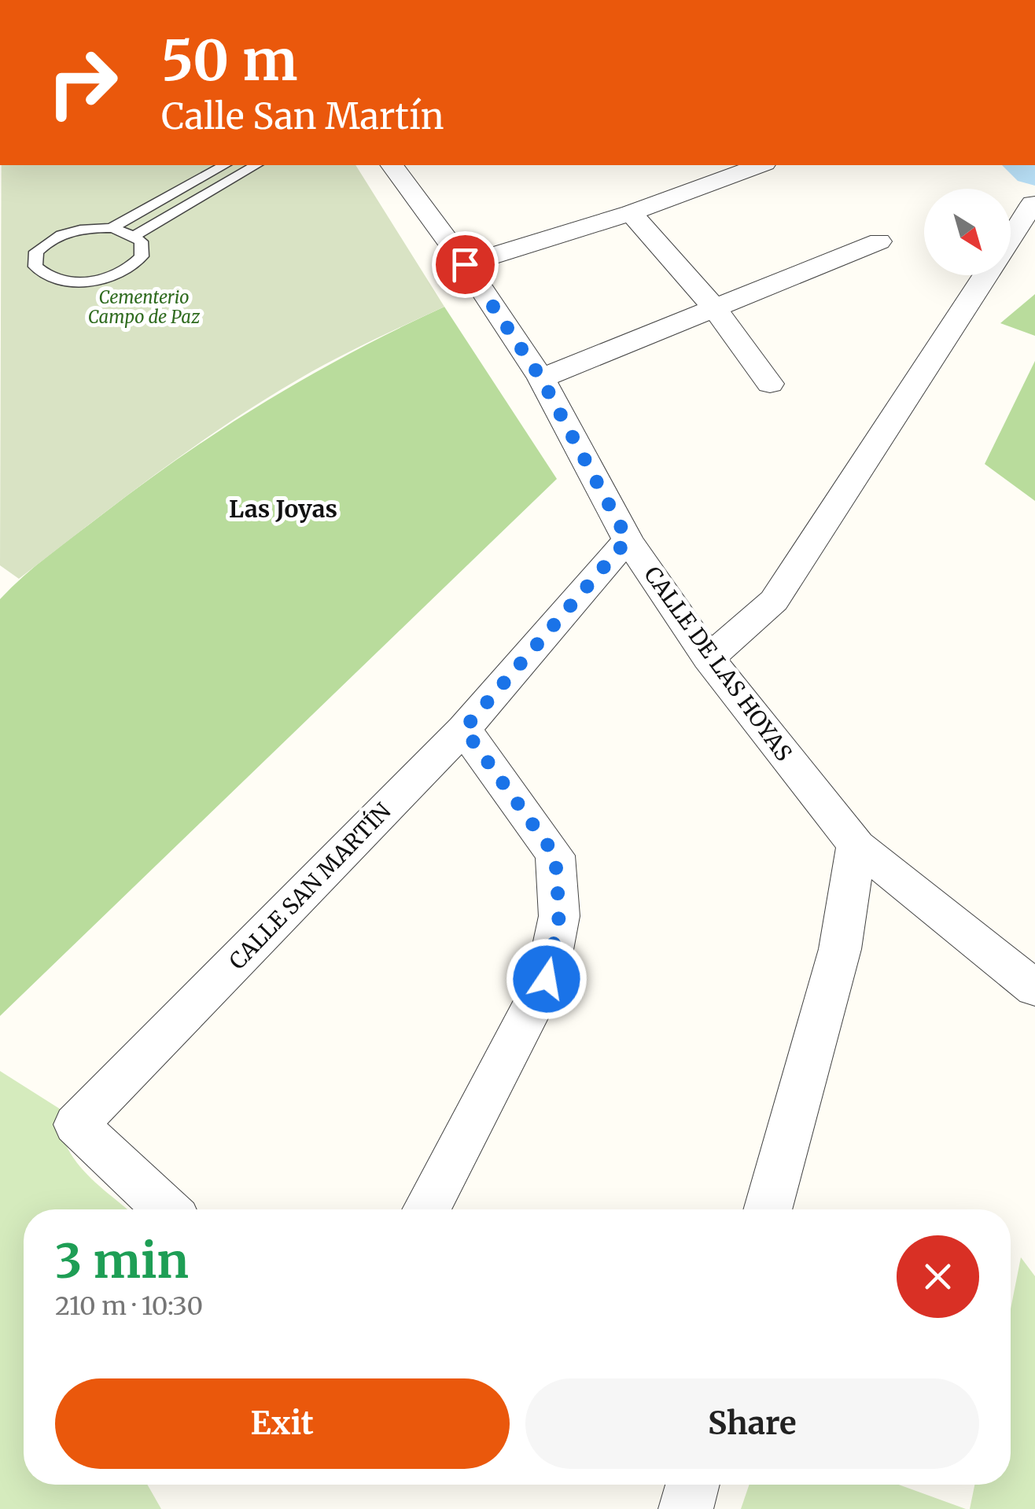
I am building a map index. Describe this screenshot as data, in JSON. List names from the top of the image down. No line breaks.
{"streets":{"street":["CALLE DE LAS HOYAS","CALLE SAN MARTÍN"]},"crossings":[["CALLE DE LAS HOYAS","CALLE SAN MARTÍN"]],"districts":["Las Joyas"],"parks":["Cementerio Campo de Paz"],"north":"bottom right","page":{"turn":["50 m","Calle San Martín"],"heading":["3 min","210 m · 10:30"],"buttons":["Exit","Share"]}}
